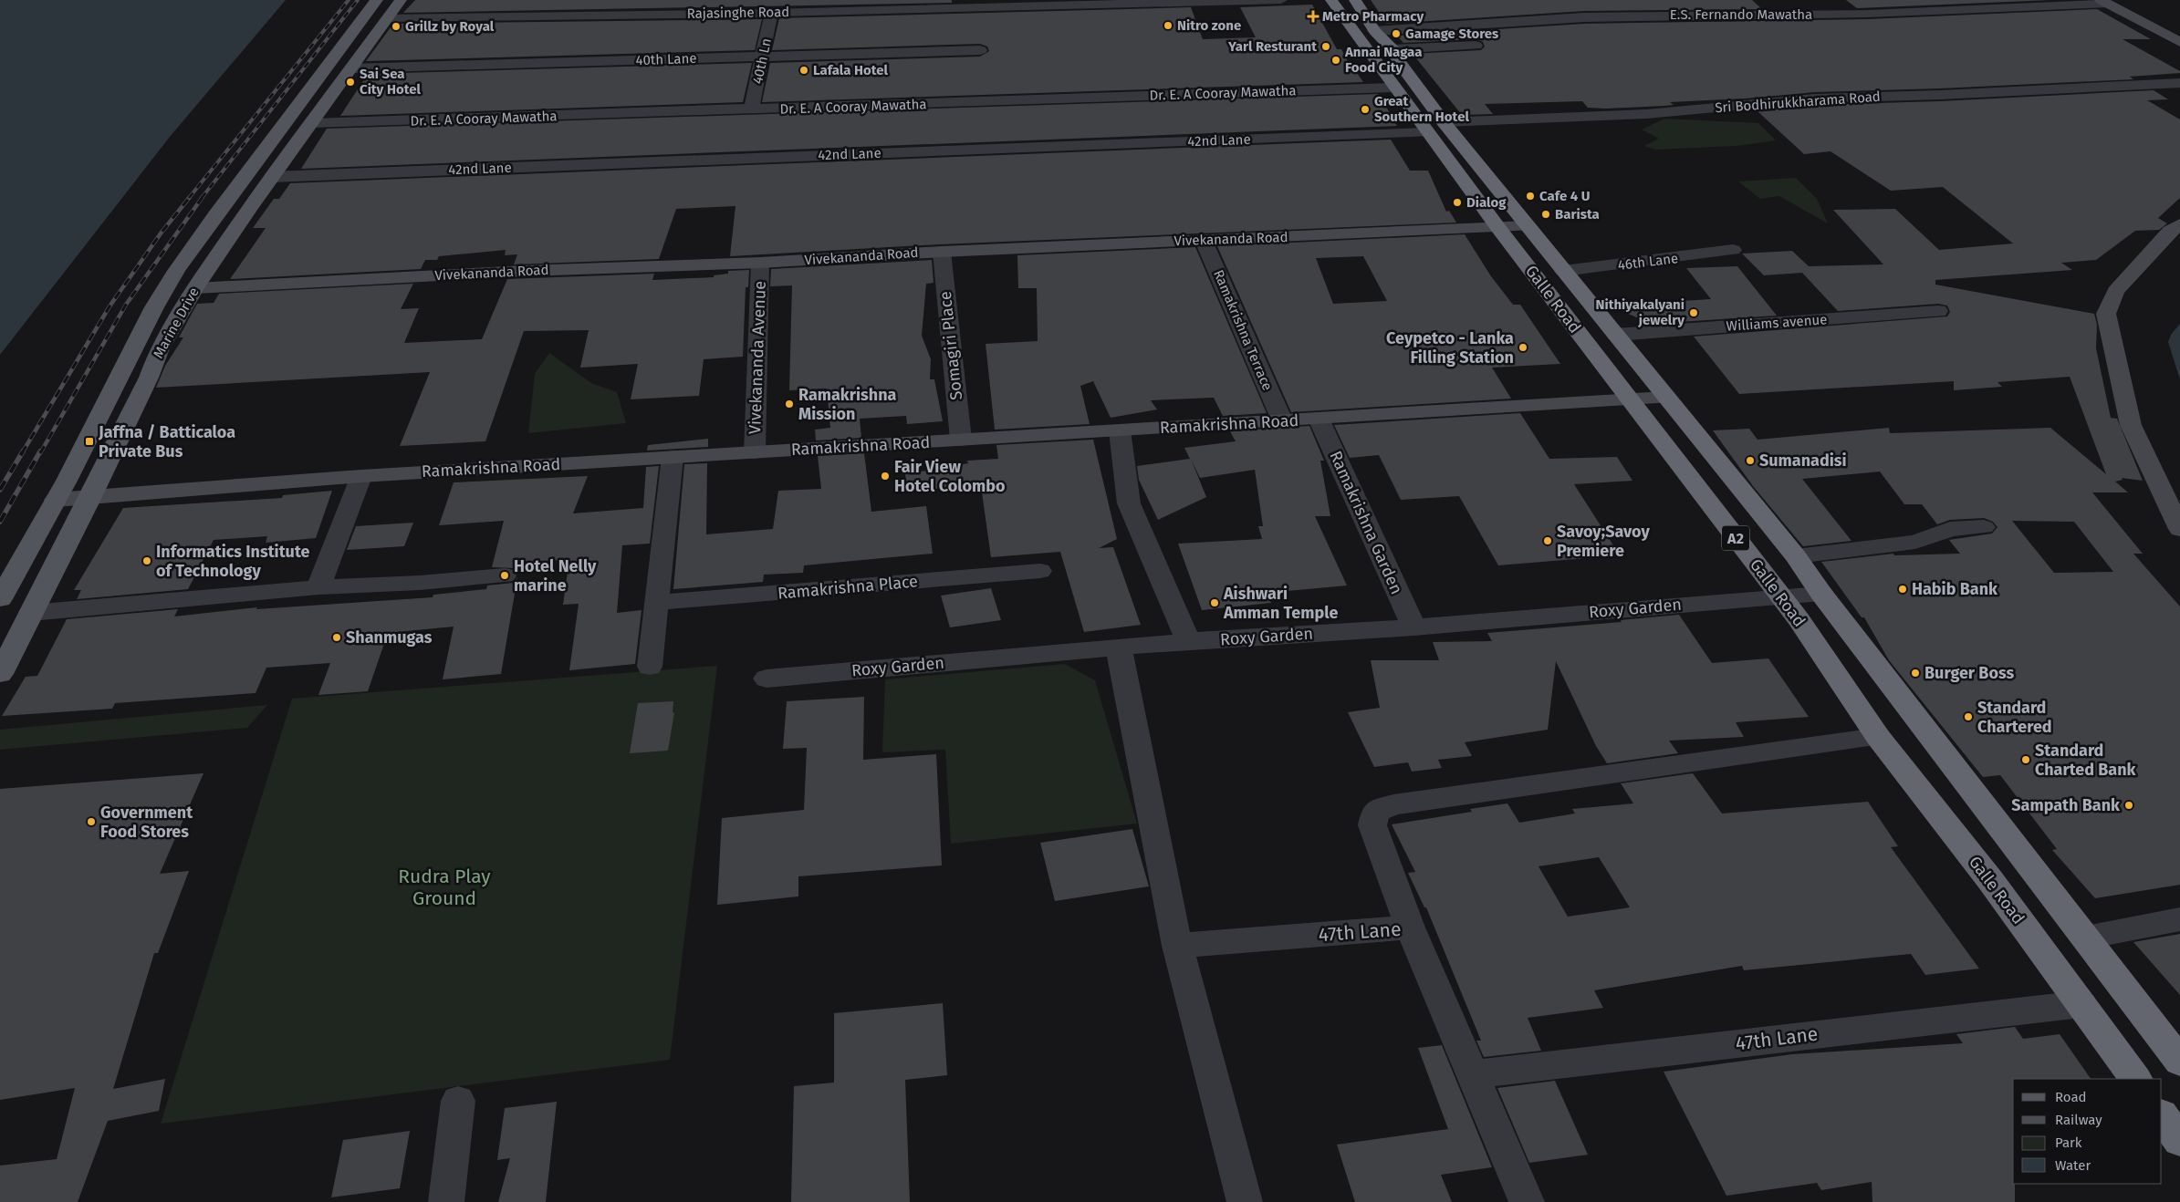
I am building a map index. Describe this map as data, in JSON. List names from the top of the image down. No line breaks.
{"streets":{"highway":["Galle Road","A2"],"main road":["Marine Drive"],"street":["Rajasinghe Road","E.S. Fernando Mawatha","40th Lane","40th Ln","Dr. E. A Cooray Mawatha","Sri Bodhirukkharama Road","42nd Lane","Vivekananda Road","46th Lane","Williams avenue","Ramakrishna Terrace","Somagiri Place","Vivekananda Avenue","Ramakrishna Road","Ramakrishna Garden","Ramakrishna Place","Roxy Garden","47th Lane"]},"crossings":[["Rajasinghe Road","40th Ln"],["Rajasinghe Road","Marine Drive"],["E.S. Fernando Mawatha","Galle Road"],["40th Lane","40th Ln"],["40th Lane","Marine Drive"],["40th Ln","Dr. E. A Cooray Mawatha"],["Dr. E. A Cooray Mawatha","Galle Road"],["Dr. E. A Cooray Mawatha","Marine Drive"],["Sri Bodhirukkharama Road","42nd Lane"],["Sri Bodhirukkharama Road","Galle Road"],["42nd Lane","Galle Road"],["42nd Lane","Marine Drive"],["Vivekananda Road","Galle Road"],["Vivekananda Road","Marine Drive"],["Vivekananda Road","Ramakrishna Terrace"],["Vivekananda Road","Somagiri Place"],["Vivekananda Road","Vivekananda Avenue"],["46th Lane","Galle Road"],["Galle Road","Williams avenue"],["Galle Road","Ramakrishna Road"],["Galle Road","Roxy Garden"],["Galle Road","47th Lane"],["Marine Drive","Ramakrishna Road"],["Ramakrishna Terrace","Ramakrishna Road"],["Somagiri Place","Ramakrishna Road"],["Vivekananda Avenue","Ramakrishna Road"],["Ramakrishna Road","Ramakrishna Garden"],["Ramakrishna Garden","Roxy Garden"]],"parks":["Rudra Play Ground"],"places":{"health":["Metro Pharmacy"],"other":["Nitro zone","Grillz by Royal","Gamage Stores","Yarl Resturant","Annai Nagaa Food City","Lafala Hotel","Sai Sea City Hotel","Great Southern Hotel","Cafe 4 U","Dialog","Barista","Nithiyakalyani jewelry","Ceypetco - Lanka Filling Station","Ramakrishna Mission","Sumanadisi","Fair View Hotel Colombo","Savoy;Savoy Premiere","Informatics Institute of Technology","Hotel Nelly marine","Habib Bank","Aishwari Amman Temple","Shanmugas","Burger Boss","Standard Chartered","Standard Charted Bank","Sampath Bank","Government Food Stores"],"transit":["Jaffna / Batticaloa Private Bus"]},"legend":["Road","Railway","Park","Water"]}
